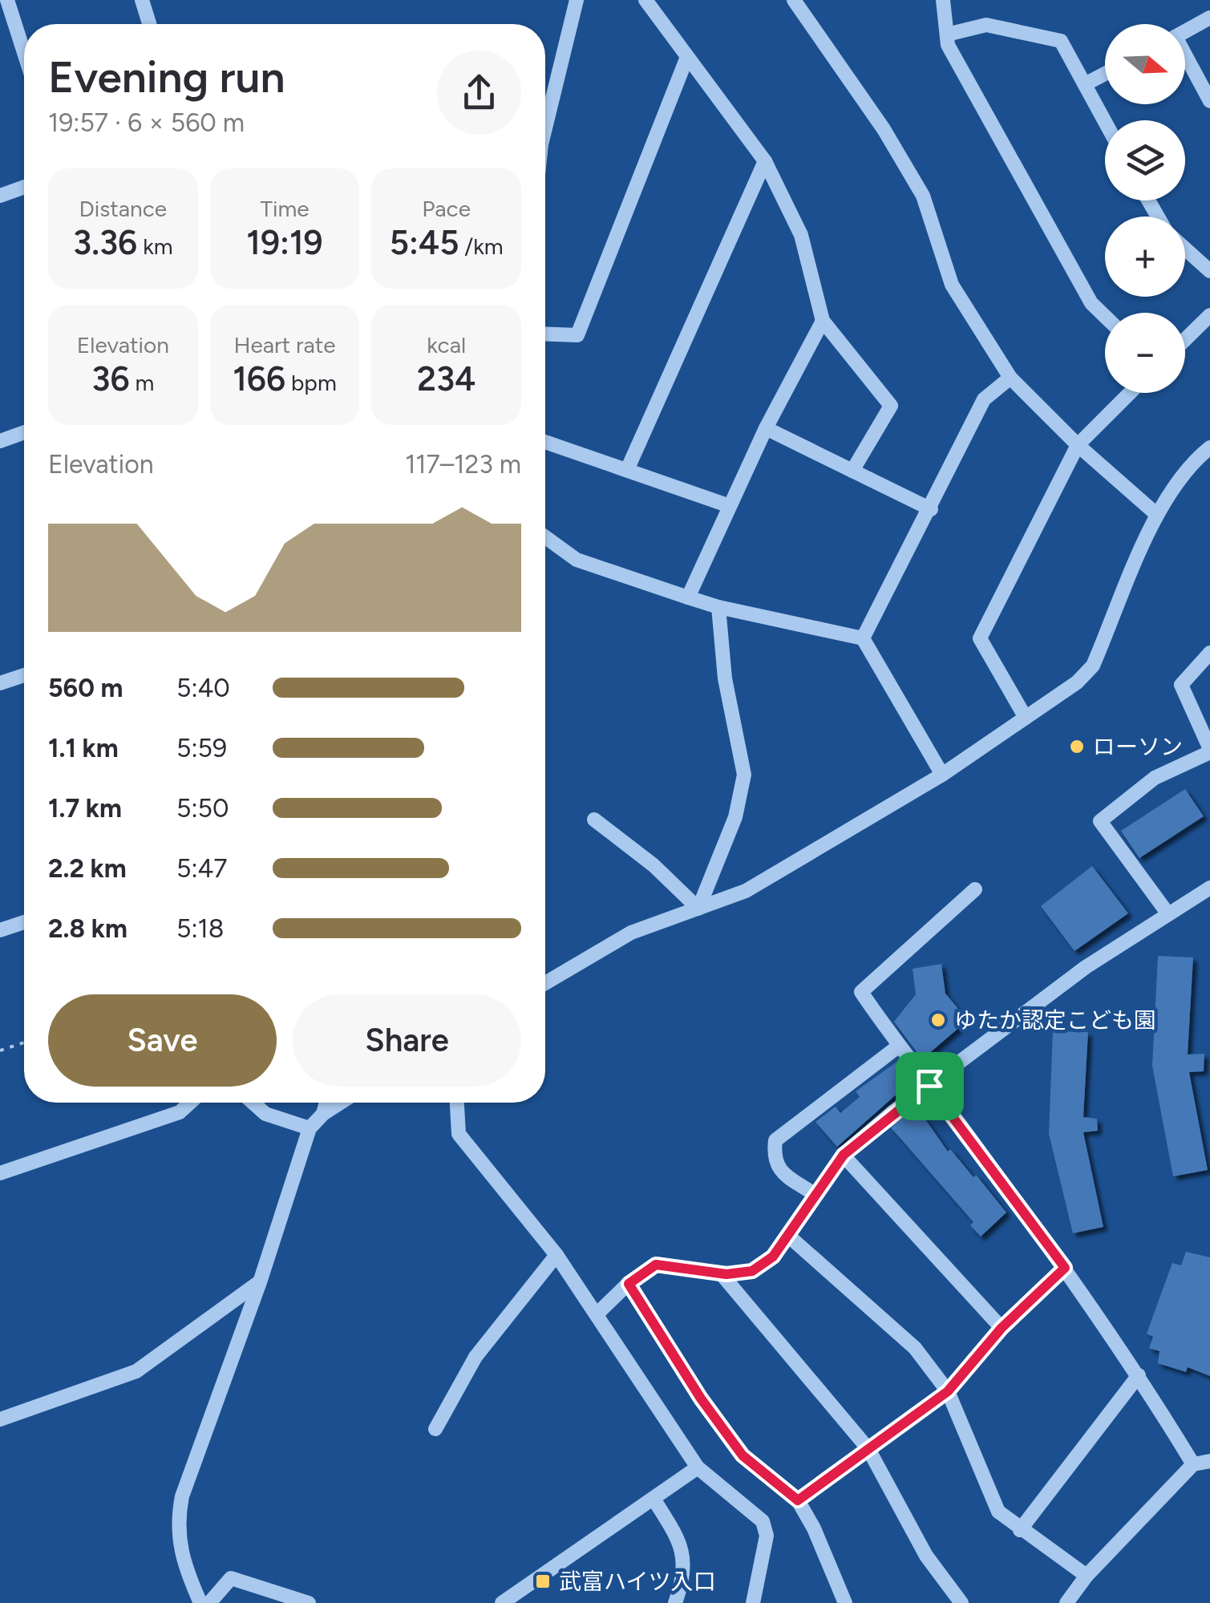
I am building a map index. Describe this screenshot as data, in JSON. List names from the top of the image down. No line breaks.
{"places":{"other":["ローソン","ゆたか認定こども園"],"transit":["武富ハイツ入口"]},"north":"right","page":{"map_buttons":["+","−"],"heading":["Evening run","19:57 · 6 × 560 m"],"stats":[["Distance","3.36 km"],["Time","19:19"],["Pace","5:45 /km"],["Elevation","36 m"],["Heart rate","166 bpm"],["kcal","234"]],"chart":["Elevation","117–123 m"],"list":[{"name":"560 m","note":"5:40"},{"name":"1.1 km","note":"5:59"},{"name":"1.7 km","note":"5:50"},{"name":"2.2 km","note":"5:47"},{"name":"2.8 km","note":"5:18"}],"buttons":["Save","Share"]}}
